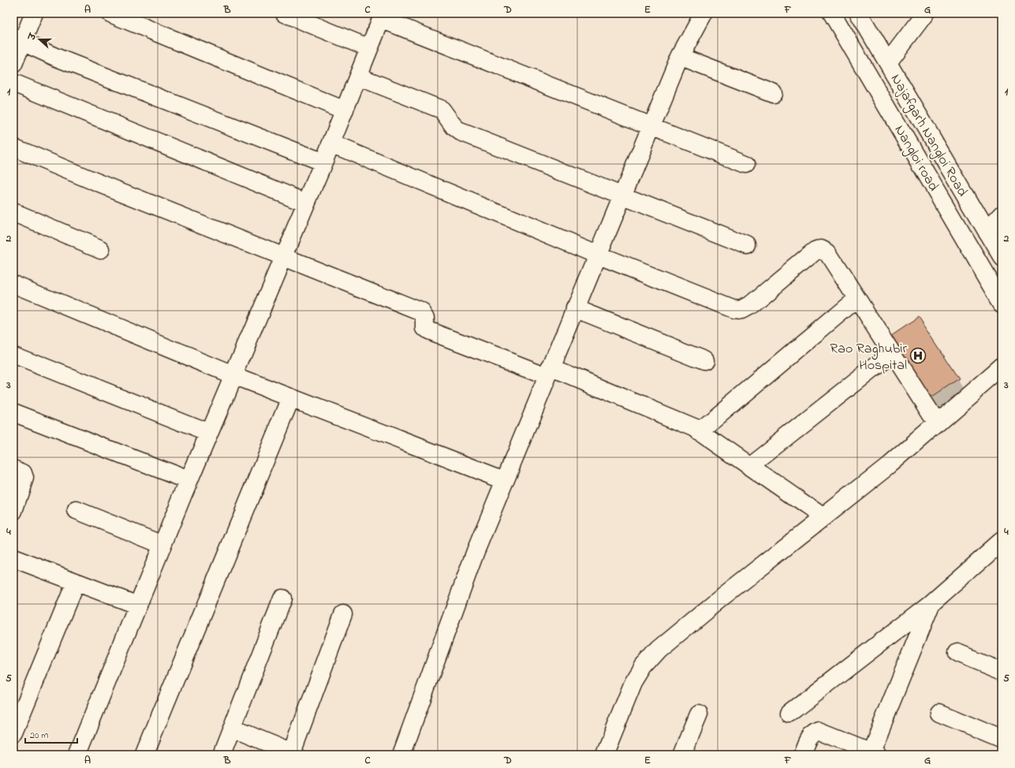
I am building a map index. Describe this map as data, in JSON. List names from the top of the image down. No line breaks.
{"streets":{"street":["Najafgarh Nangloi Road","Nangloi road"]},"places":{"hospital":["Rao Raghubir Hospital"]},"scale_bar":"20 m","north":"left","grid":{"columns":["A","B","C","D","E","F","G"],"rows":["1","2","3","4","5"]}}
